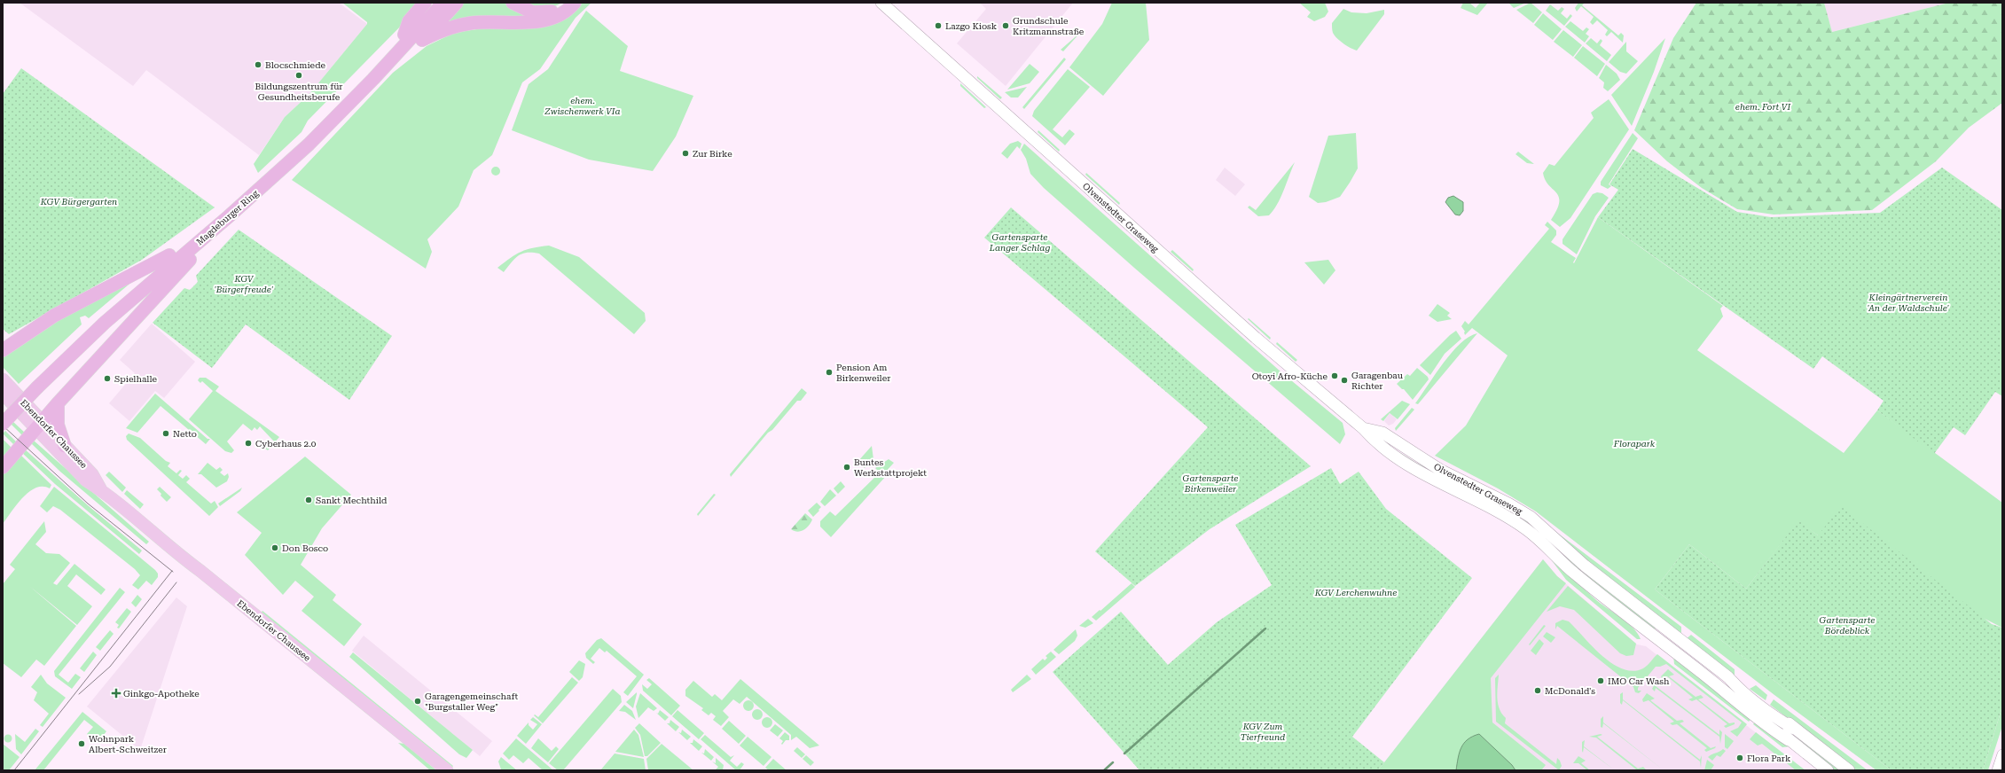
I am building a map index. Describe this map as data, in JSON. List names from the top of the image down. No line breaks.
{"streets":{"highway":["Magdeburger Ring"],"main road":["Olvenstedter Graseweg","Ebendorfer Chaussee"]},"parks":["ehem. Zwischenwerk VIa","ehem. Fort VI","KGV Bürgergarten","Gartensparte Langer Schlag","KGV 'Bürgerfreude'","Kleingärtnerverein 'An der Waldschule'","Florapark","Gartensparte Birkenweiler","KGV Lerchenwuhne","Gartensparte Bördeblick","KGV Zum Tierfreund"],"places":{"other":["Lazgo Kiosk","Grundschule Kritzmannstraße","Blocschmiede","Bildungszentrum für Gesundheitsberufe","Zur Birke","Pension Am Birkenweiler","Otoyi Afro-Küche","Spielhalle","Garagenbau Richter","Netto","Cyberhaus 2.0","Buntes Werkstattprojekt","Sankt Mechthild","Don Bosco","IMO Car Wash","McDonald's","Garagengemeinschaft \"Burgstaller Weg\"","Wohnpark Albert-Schweitzer","Flora Park"],"health":["Ginkgo-Apotheke"]}}
